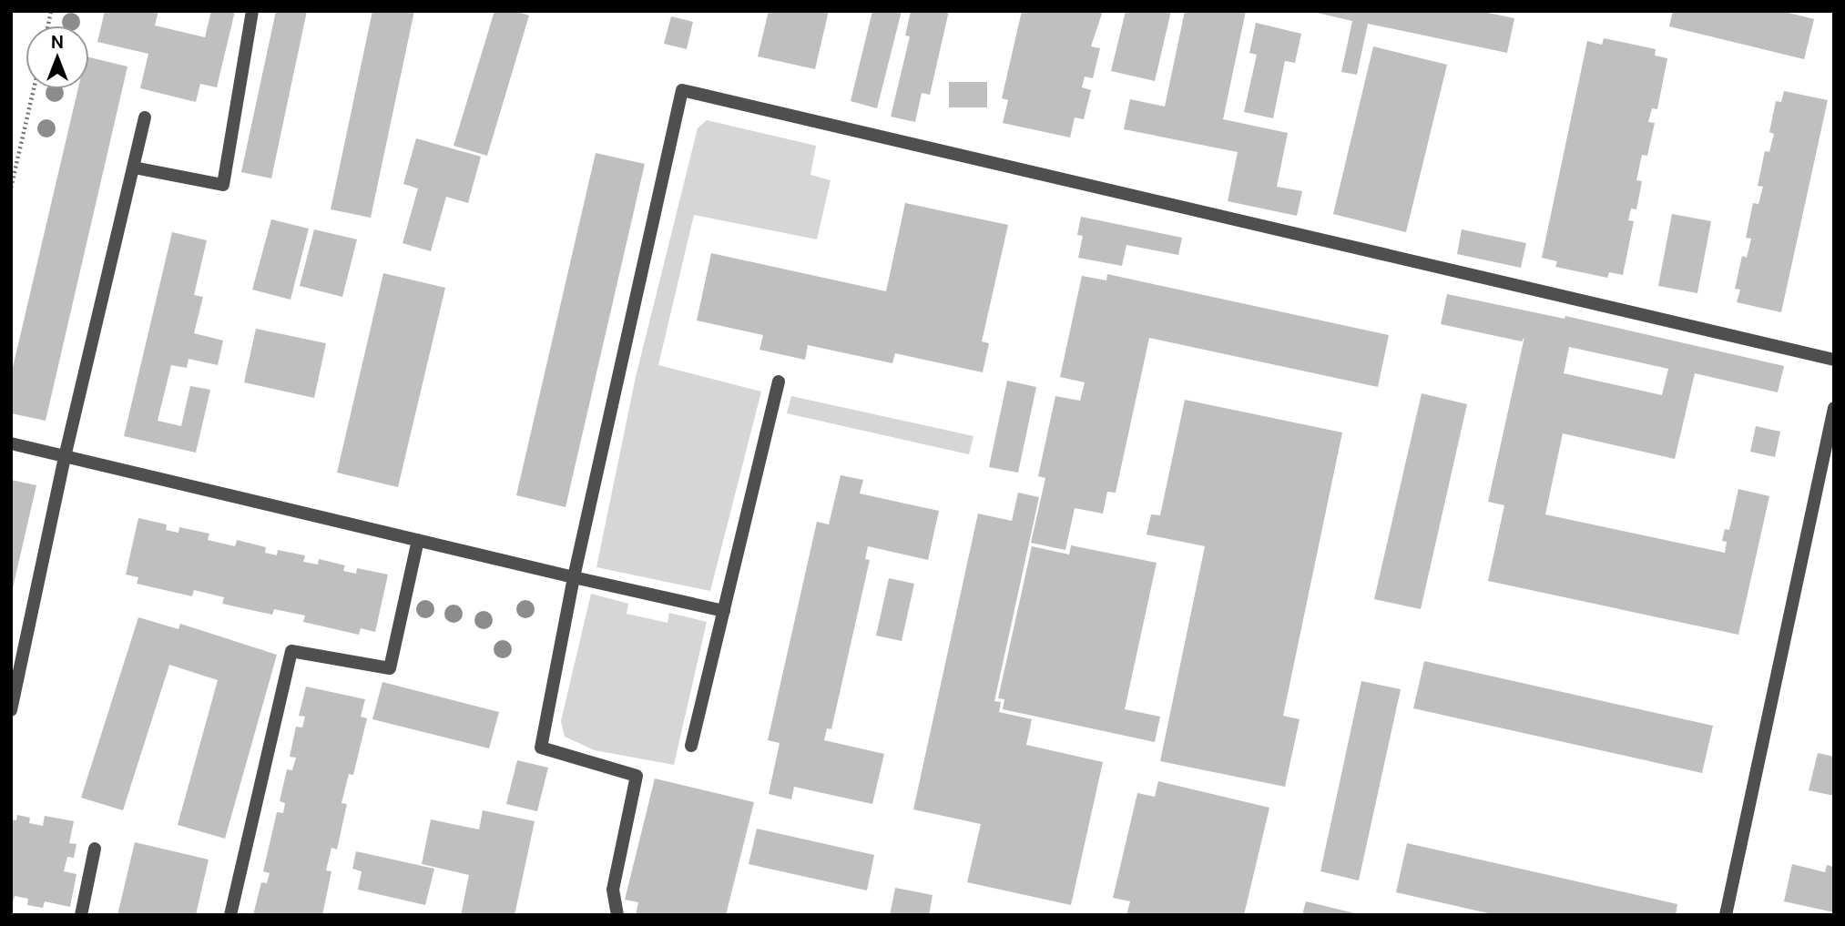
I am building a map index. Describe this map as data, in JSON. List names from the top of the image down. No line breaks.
{"north":"top"}
